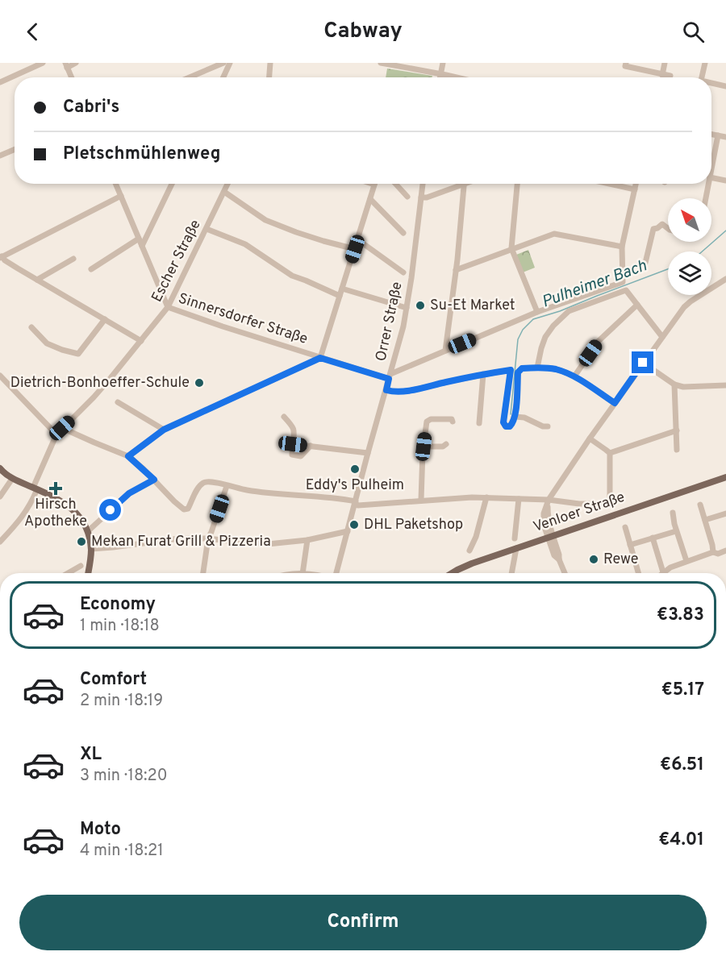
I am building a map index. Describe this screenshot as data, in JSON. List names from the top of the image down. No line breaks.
{"streets":{"main road":["Venloer Straße"],"street":["Escher Straße","Sinnersdorfer Straße","Orrer Straße"]},"crossings":[["Escher Straße","Sinnersdorfer Straße"],["Sinnersdorfer Straße","Orrer Straße"]],"water":["Pulheimer Bach"],"places":{"other":["Su-Et Market","Dietrich-Bonhoeffer-Schule","Eddy's Pulheim","DHL Paketshop","Mekan Furat Grill & Pizzeria","Rewe"],"health":["Hirsch Apotheke"]},"north":"top left","page":{"header":"Cabway","banner":["Cabri's","Pletschmühlenweg"],"list":[{"name":"Economy","note":"1 min · 18:18","value":"€3.83"},{"name":"Comfort","note":"2 min · 18:19","value":"€5.17"},{"name":"XL","note":"3 min · 18:20","value":"€6.51"},{"name":"Moto","note":"4 min · 18:21","value":"€4.01"}],"buttons":"Confirm"}}
